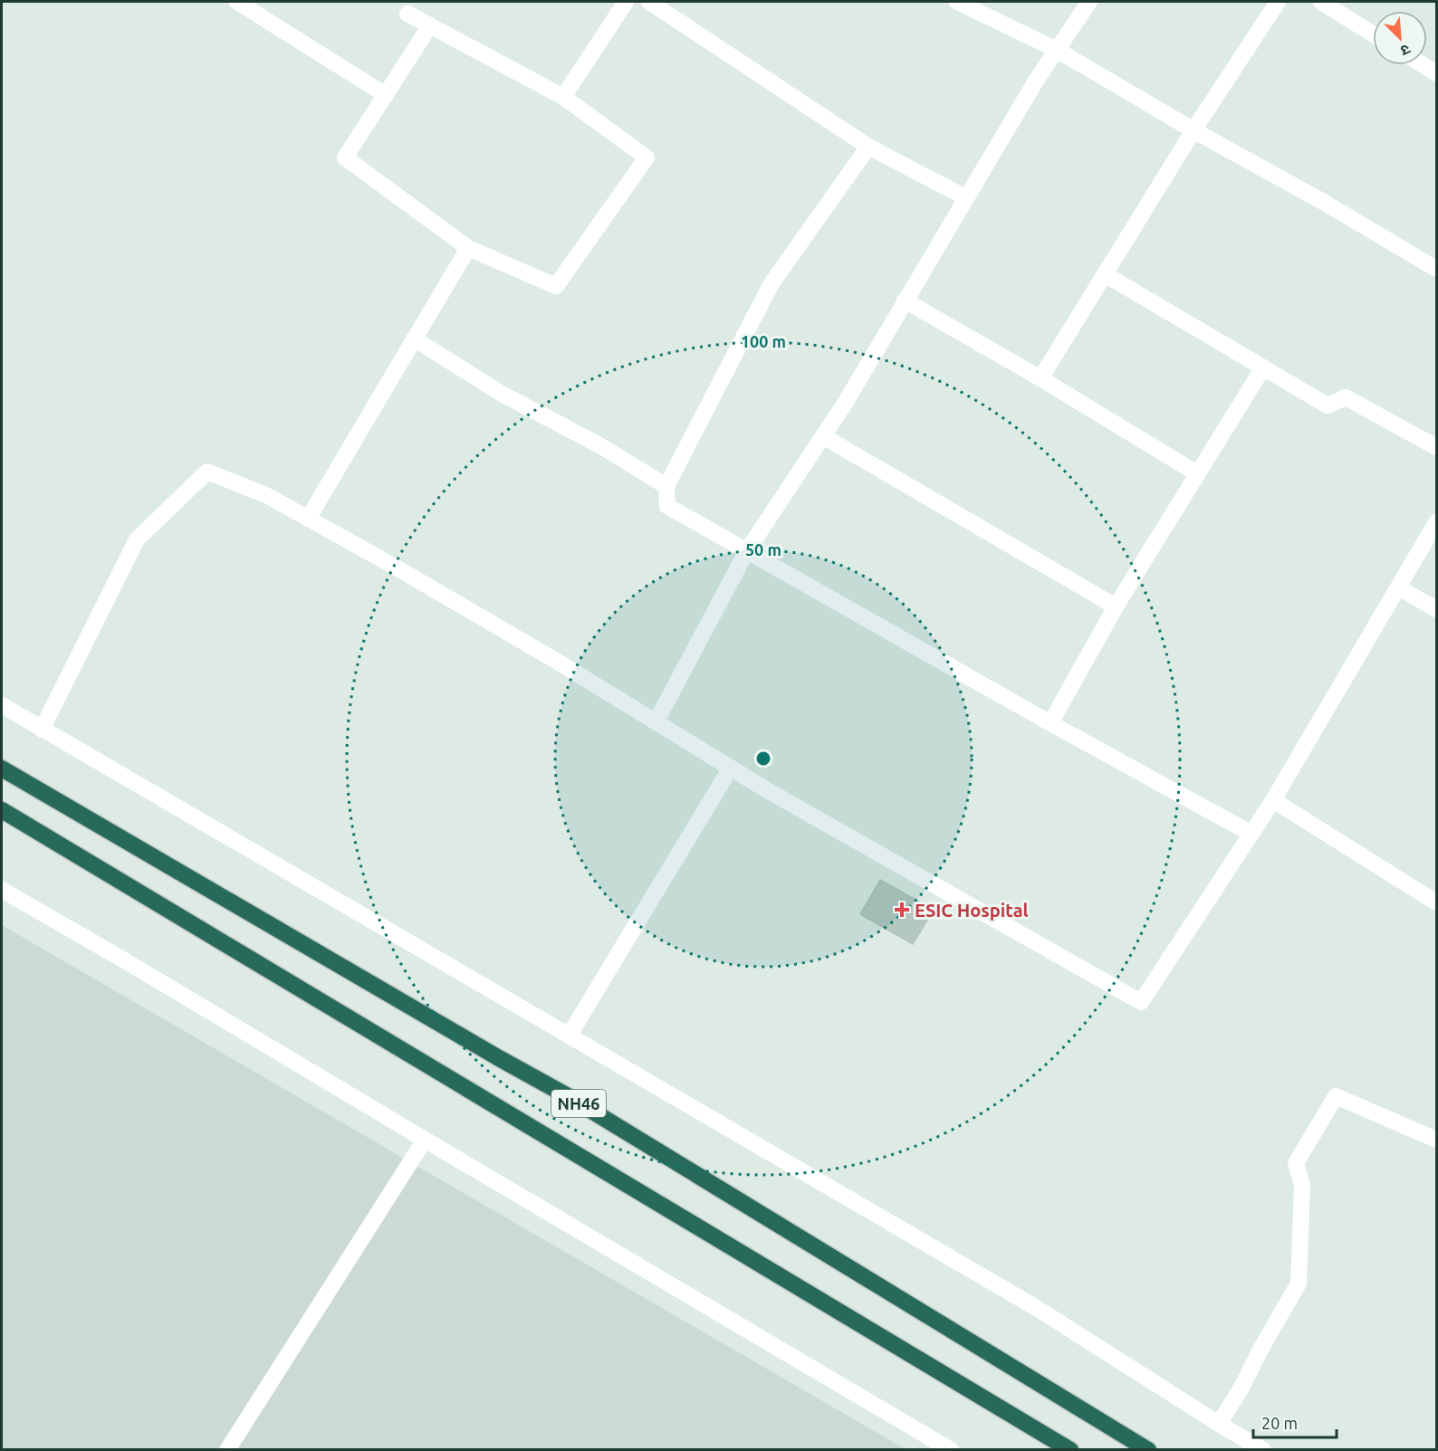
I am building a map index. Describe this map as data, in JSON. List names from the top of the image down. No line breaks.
{"streets":{"highway":["NH46"]},"places":{"health":["ESIC Hospital"]},"scale_bar":"20 m","north":"bottom right","rings":["100 m","50 m"]}
